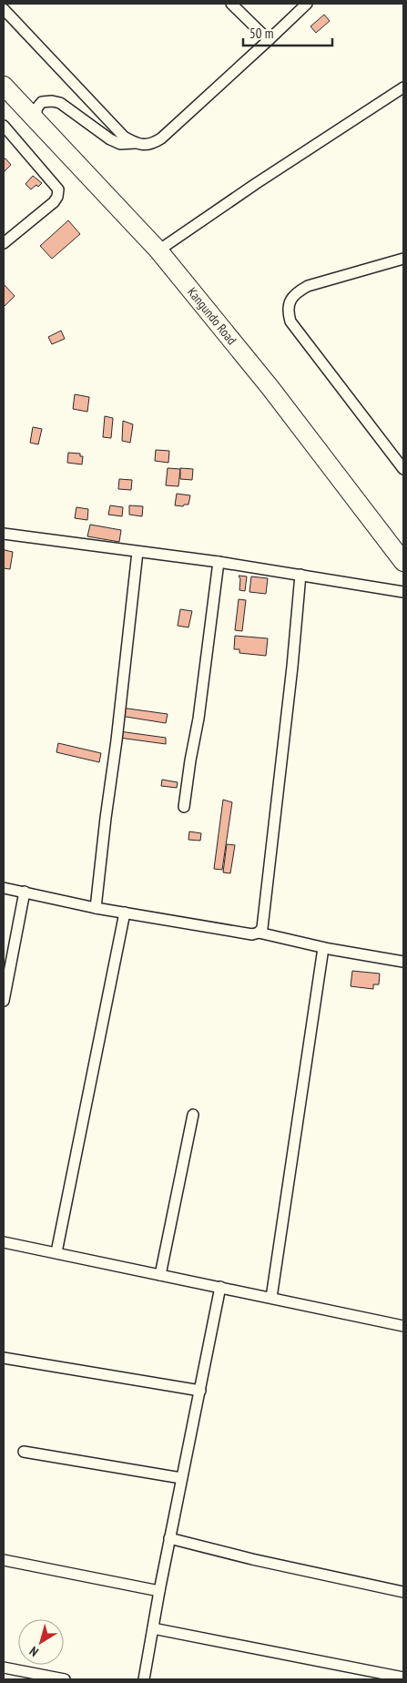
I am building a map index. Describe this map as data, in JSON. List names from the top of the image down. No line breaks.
{"streets":{"highway":["Kangundo Road"]},"scale_bar":"50 m","north":"bottom left"}
